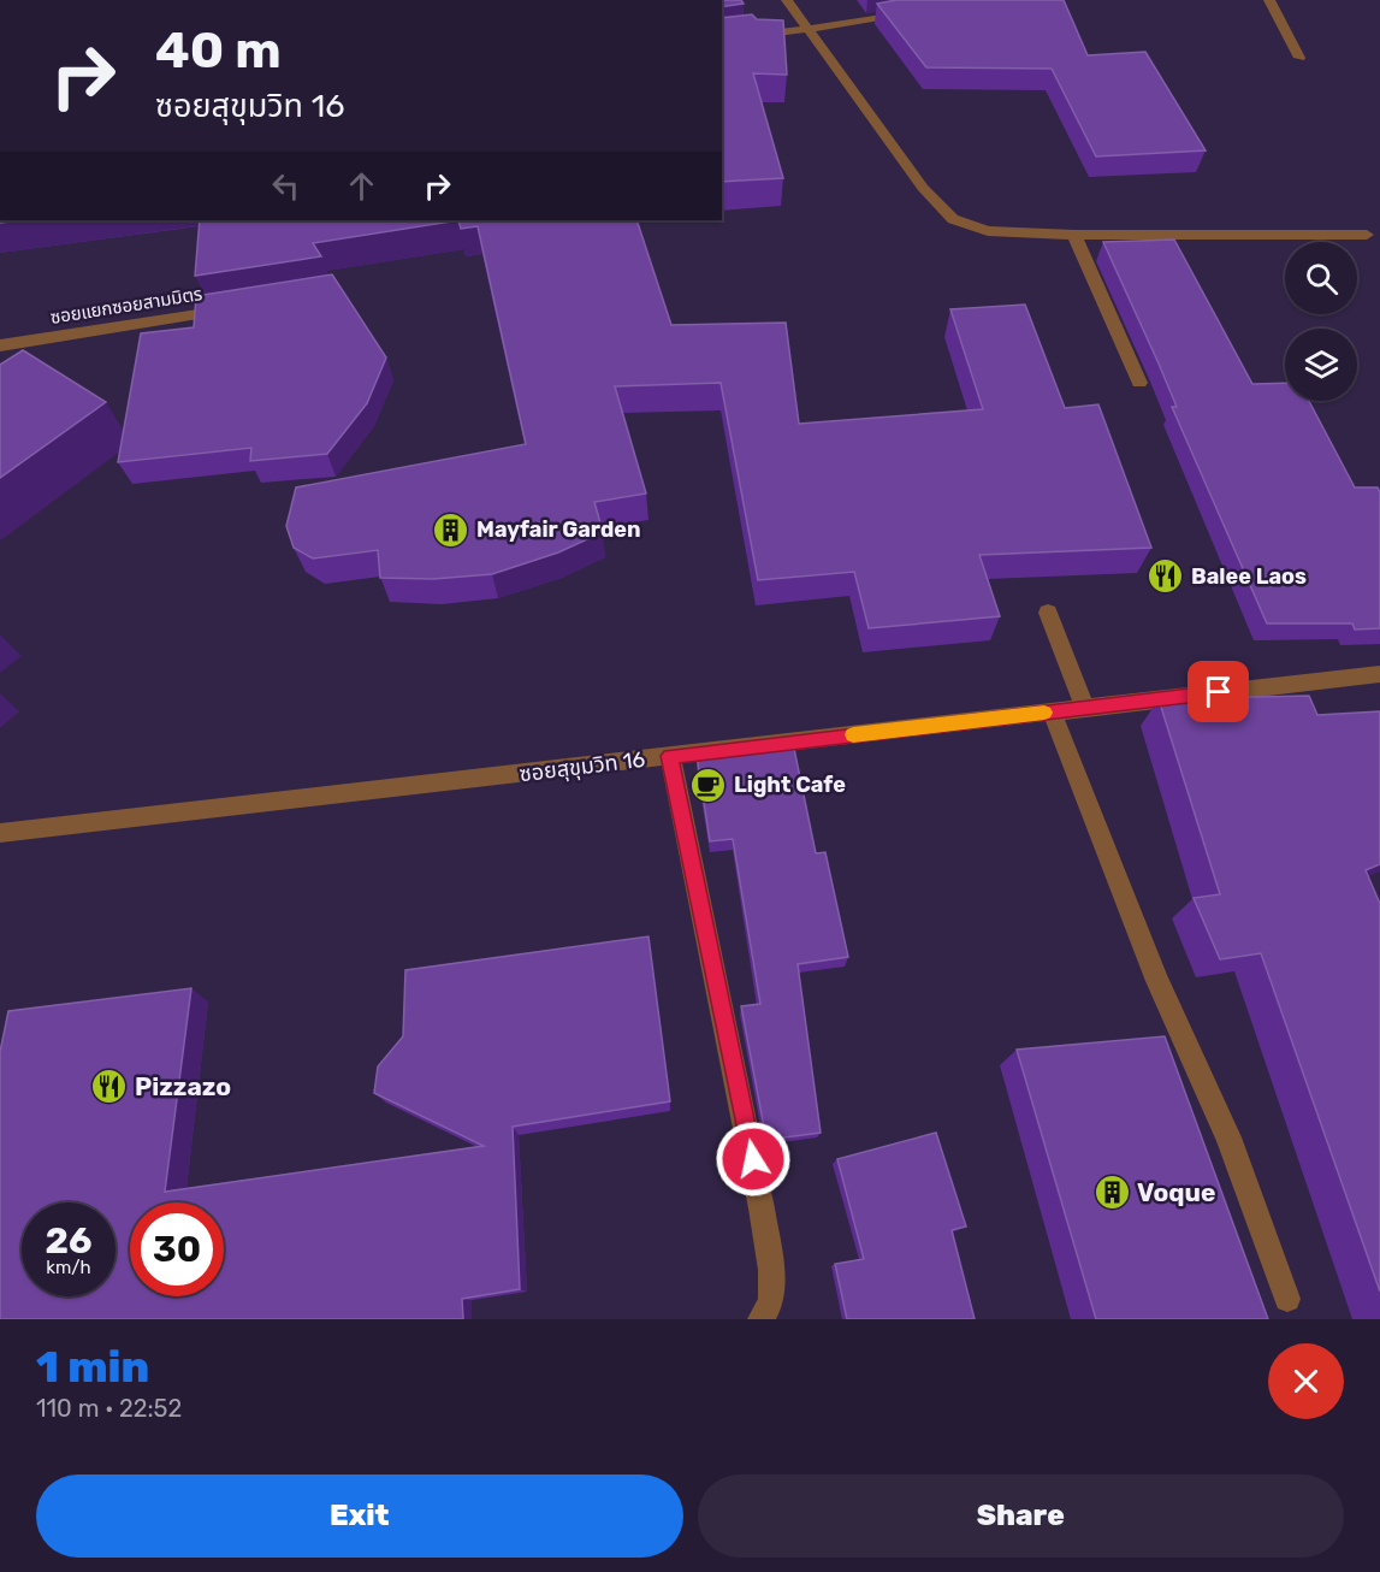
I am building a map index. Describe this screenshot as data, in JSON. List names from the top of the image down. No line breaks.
{"streets":{"street":["ซอยแยกซอยสามมิตร","ซอยสุขุมวิท 16"]},"places":{"building":["Mayfair Garden","Voque"],"restaurant":["Balee Laos","Pizzazo"],"cafe":["Light Cafe"]},"page":{"turn":["40 m","ซอยสุขุมวิท 16"],"speed":"26 km/h","limit":"30","heading":["1 min","110 m · 22:52"],"buttons":["Exit","Share"]}}
